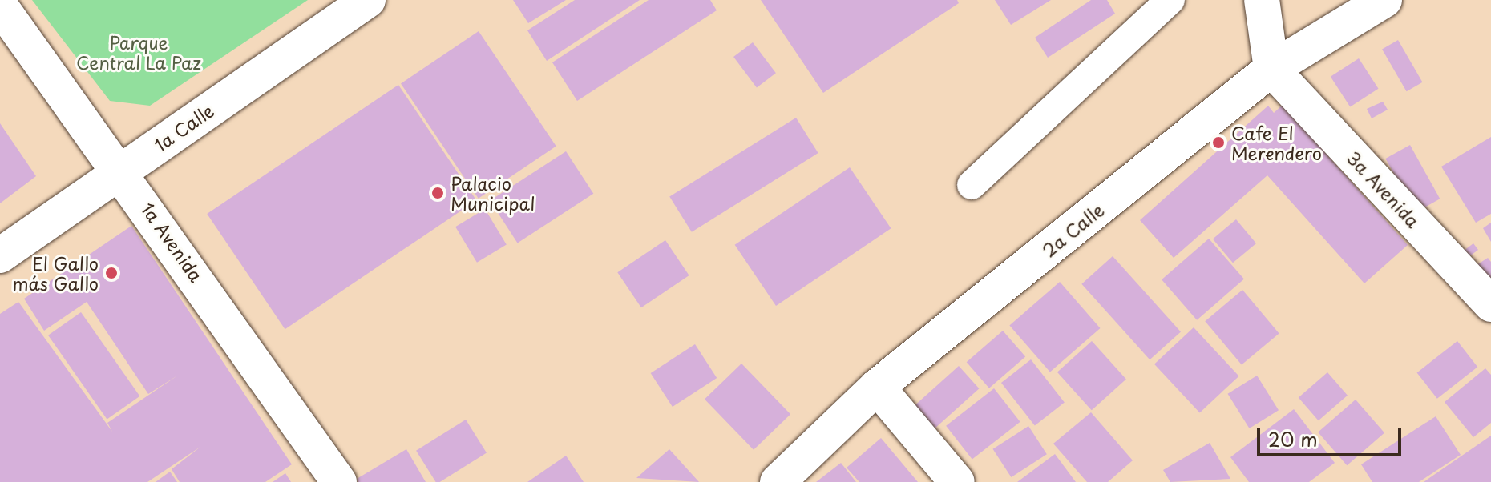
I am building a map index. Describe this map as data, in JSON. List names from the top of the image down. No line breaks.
{"streets":{"main road":["1a Calle","3a Avenida","2a Calle","1a Avenida"]},"crossings":[["1a Calle","1a Avenida"],["3a Avenida","2a Calle"]],"parks":["Parque Central La Paz"],"places":["Cafe El Merendero","Palacio Municipal","El Gallo más Gallo"],"scale_bar":"20 m"}
